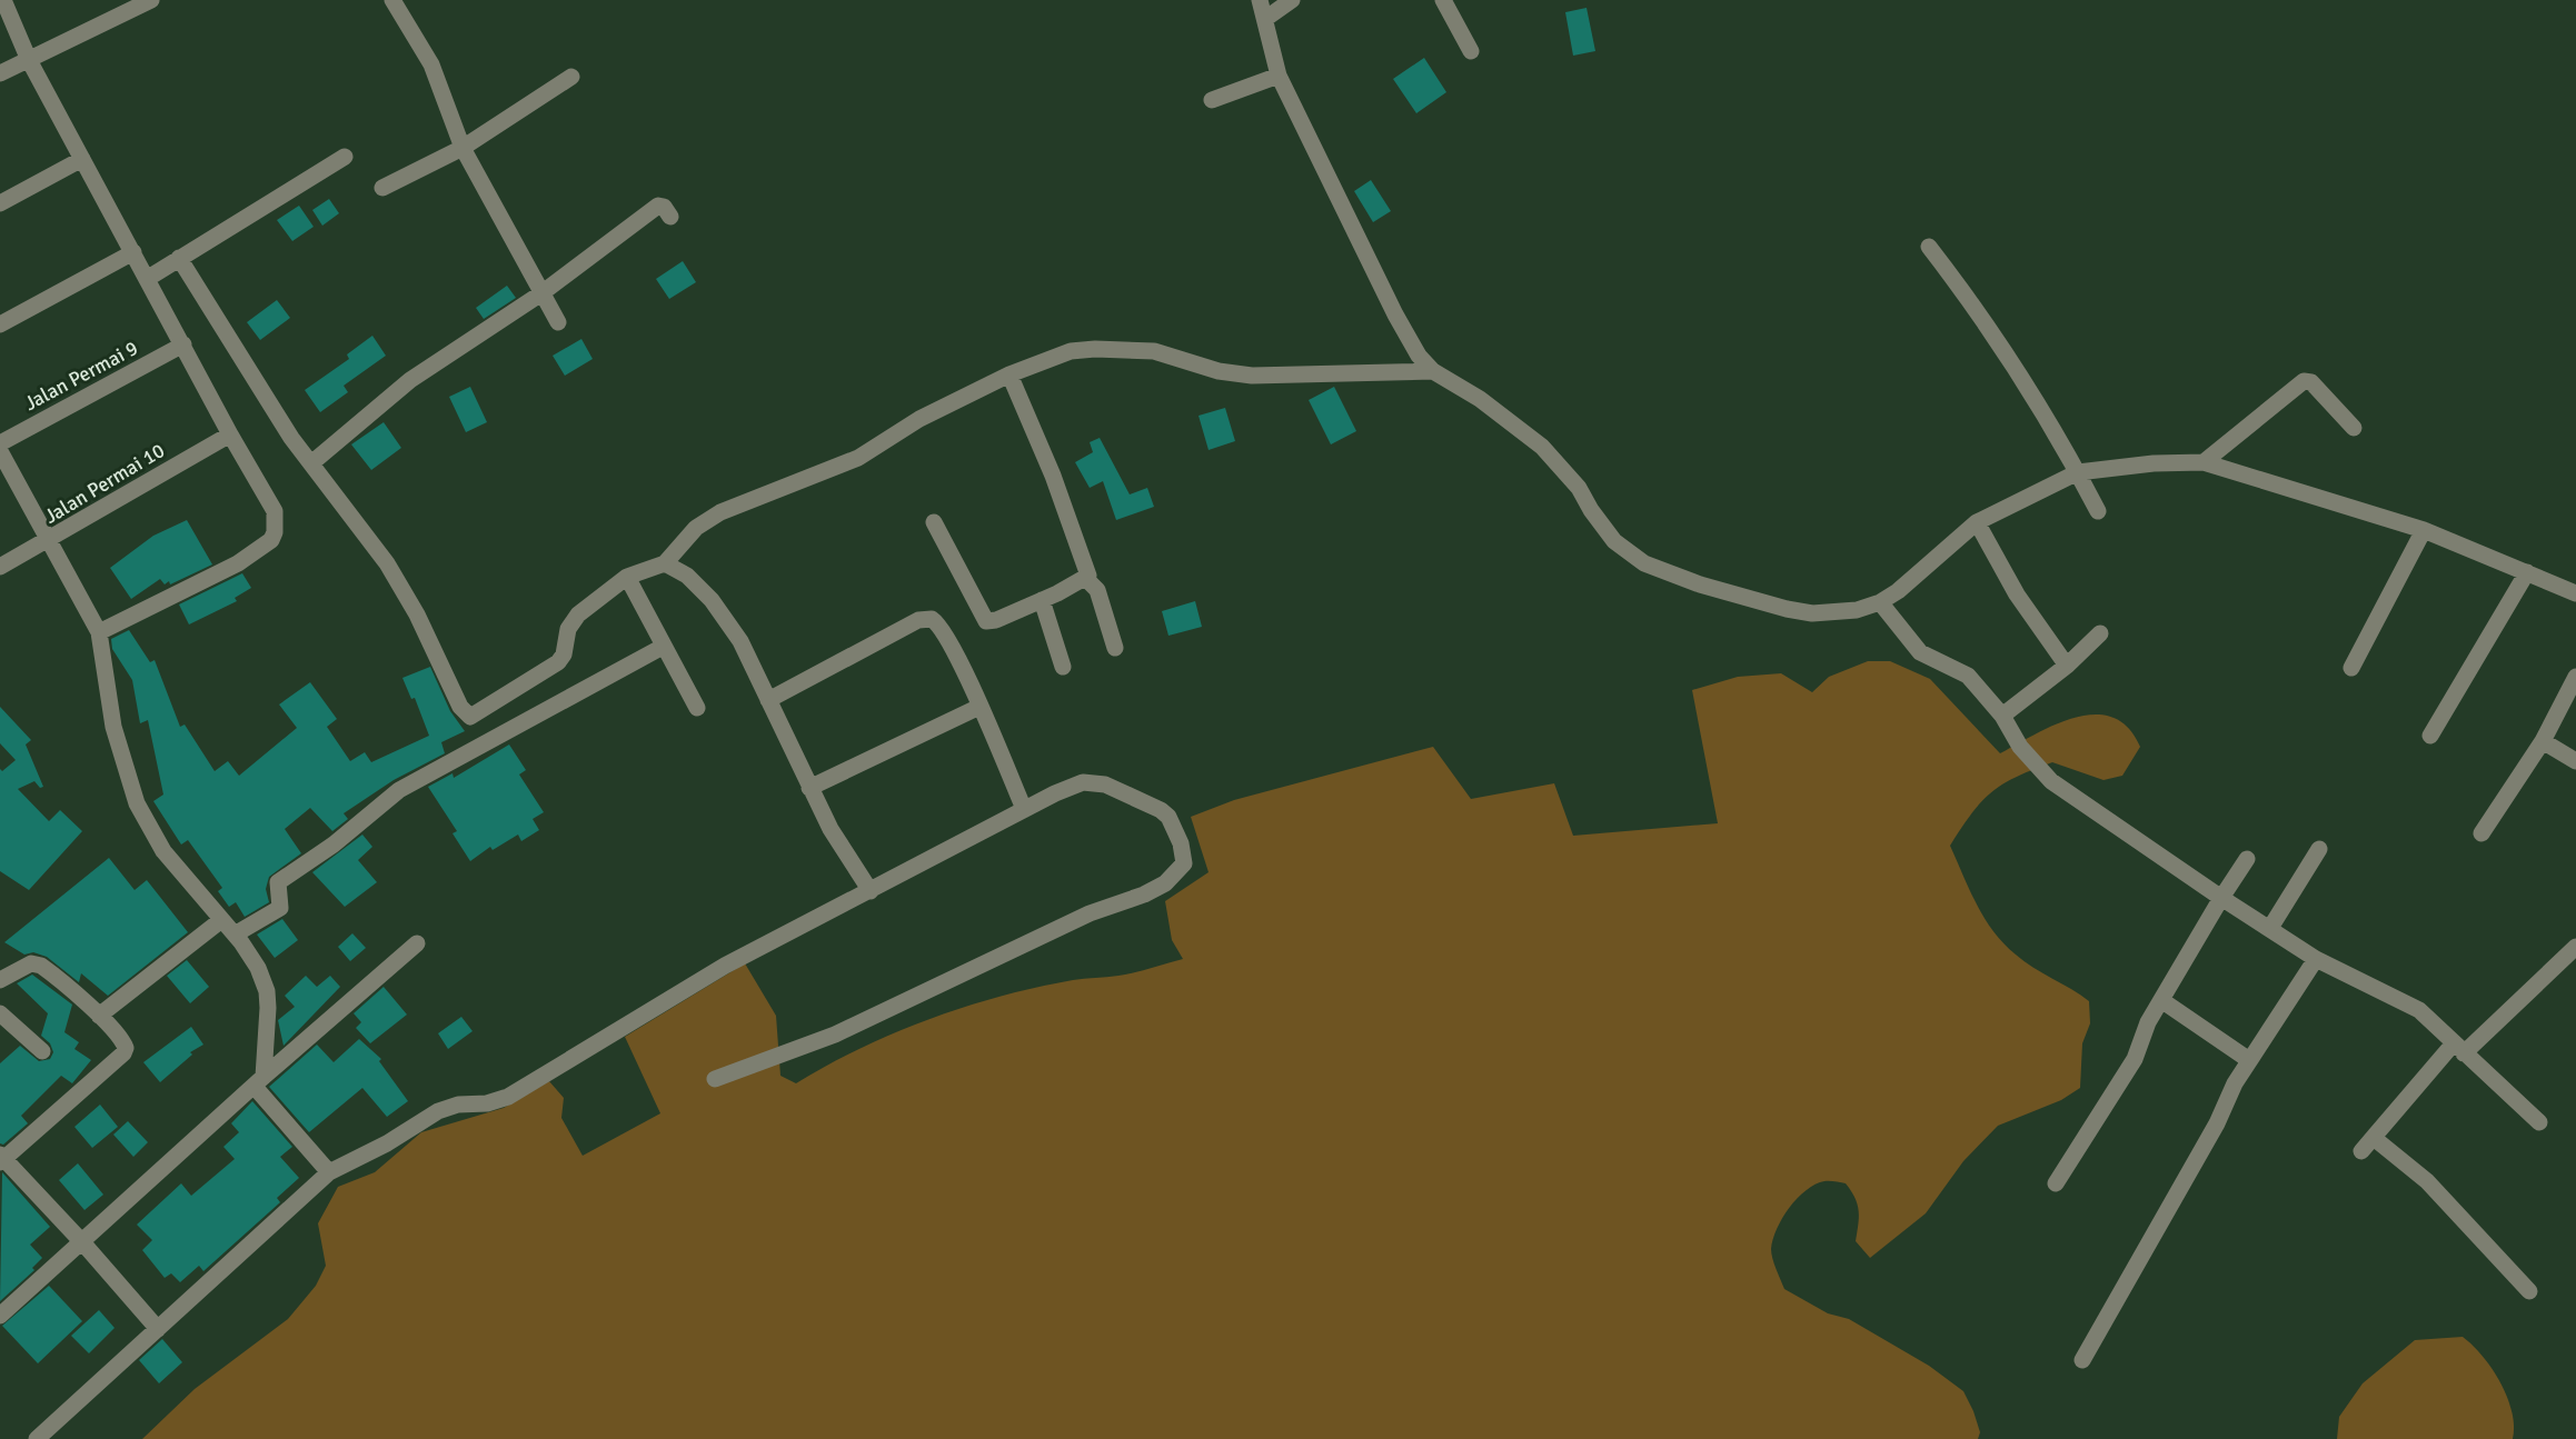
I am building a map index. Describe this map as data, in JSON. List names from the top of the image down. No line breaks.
{"streets":{"street":["Jalan Permai 9","Jalan Permai 10"]}}
